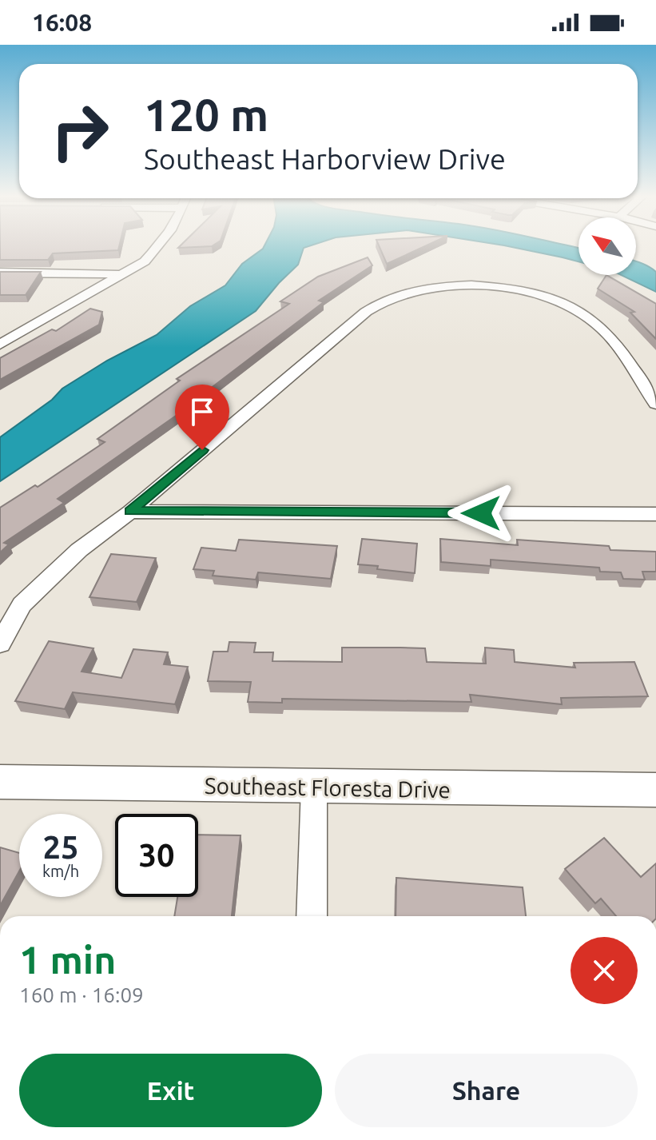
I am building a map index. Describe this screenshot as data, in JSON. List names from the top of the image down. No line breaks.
{"streets":{"street":["Southeast Floresta Drive"]},"north":"top left","page":{"status":"16:08","turn":["120 m","Southeast Harborview Drive"],"speed":"25 km/h","limit":"30","heading":["1 min","160 m · 16:09"],"buttons":["Exit","Share"]}}
